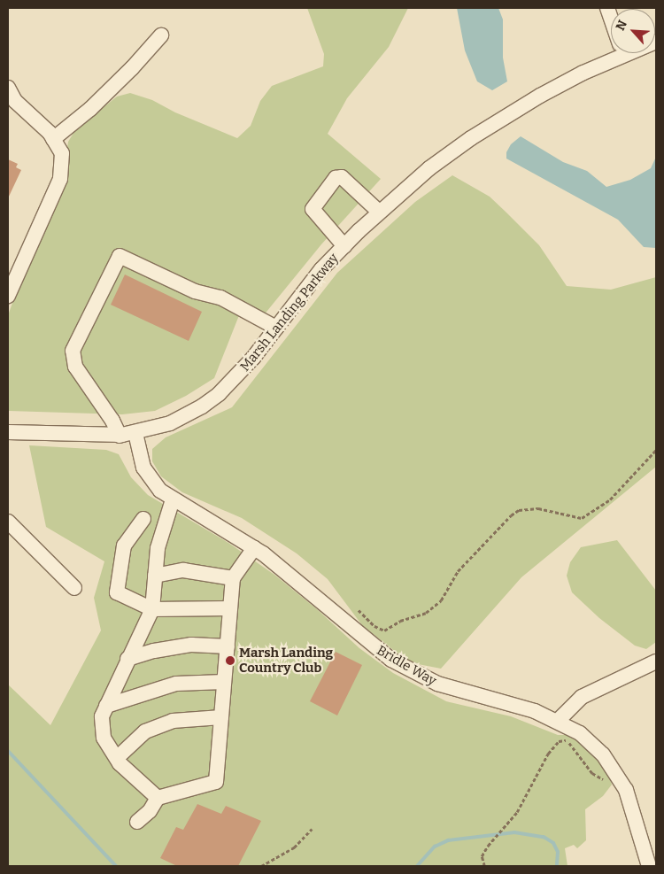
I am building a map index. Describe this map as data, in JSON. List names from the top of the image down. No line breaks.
{"streets":{"street":["Marsh Landing Parkway","Bridle Way"]},"crossings":[["Marsh Landing Parkway","Bridle Way"]],"places":["Marsh Landing Country Club"],"north":"top left"}
